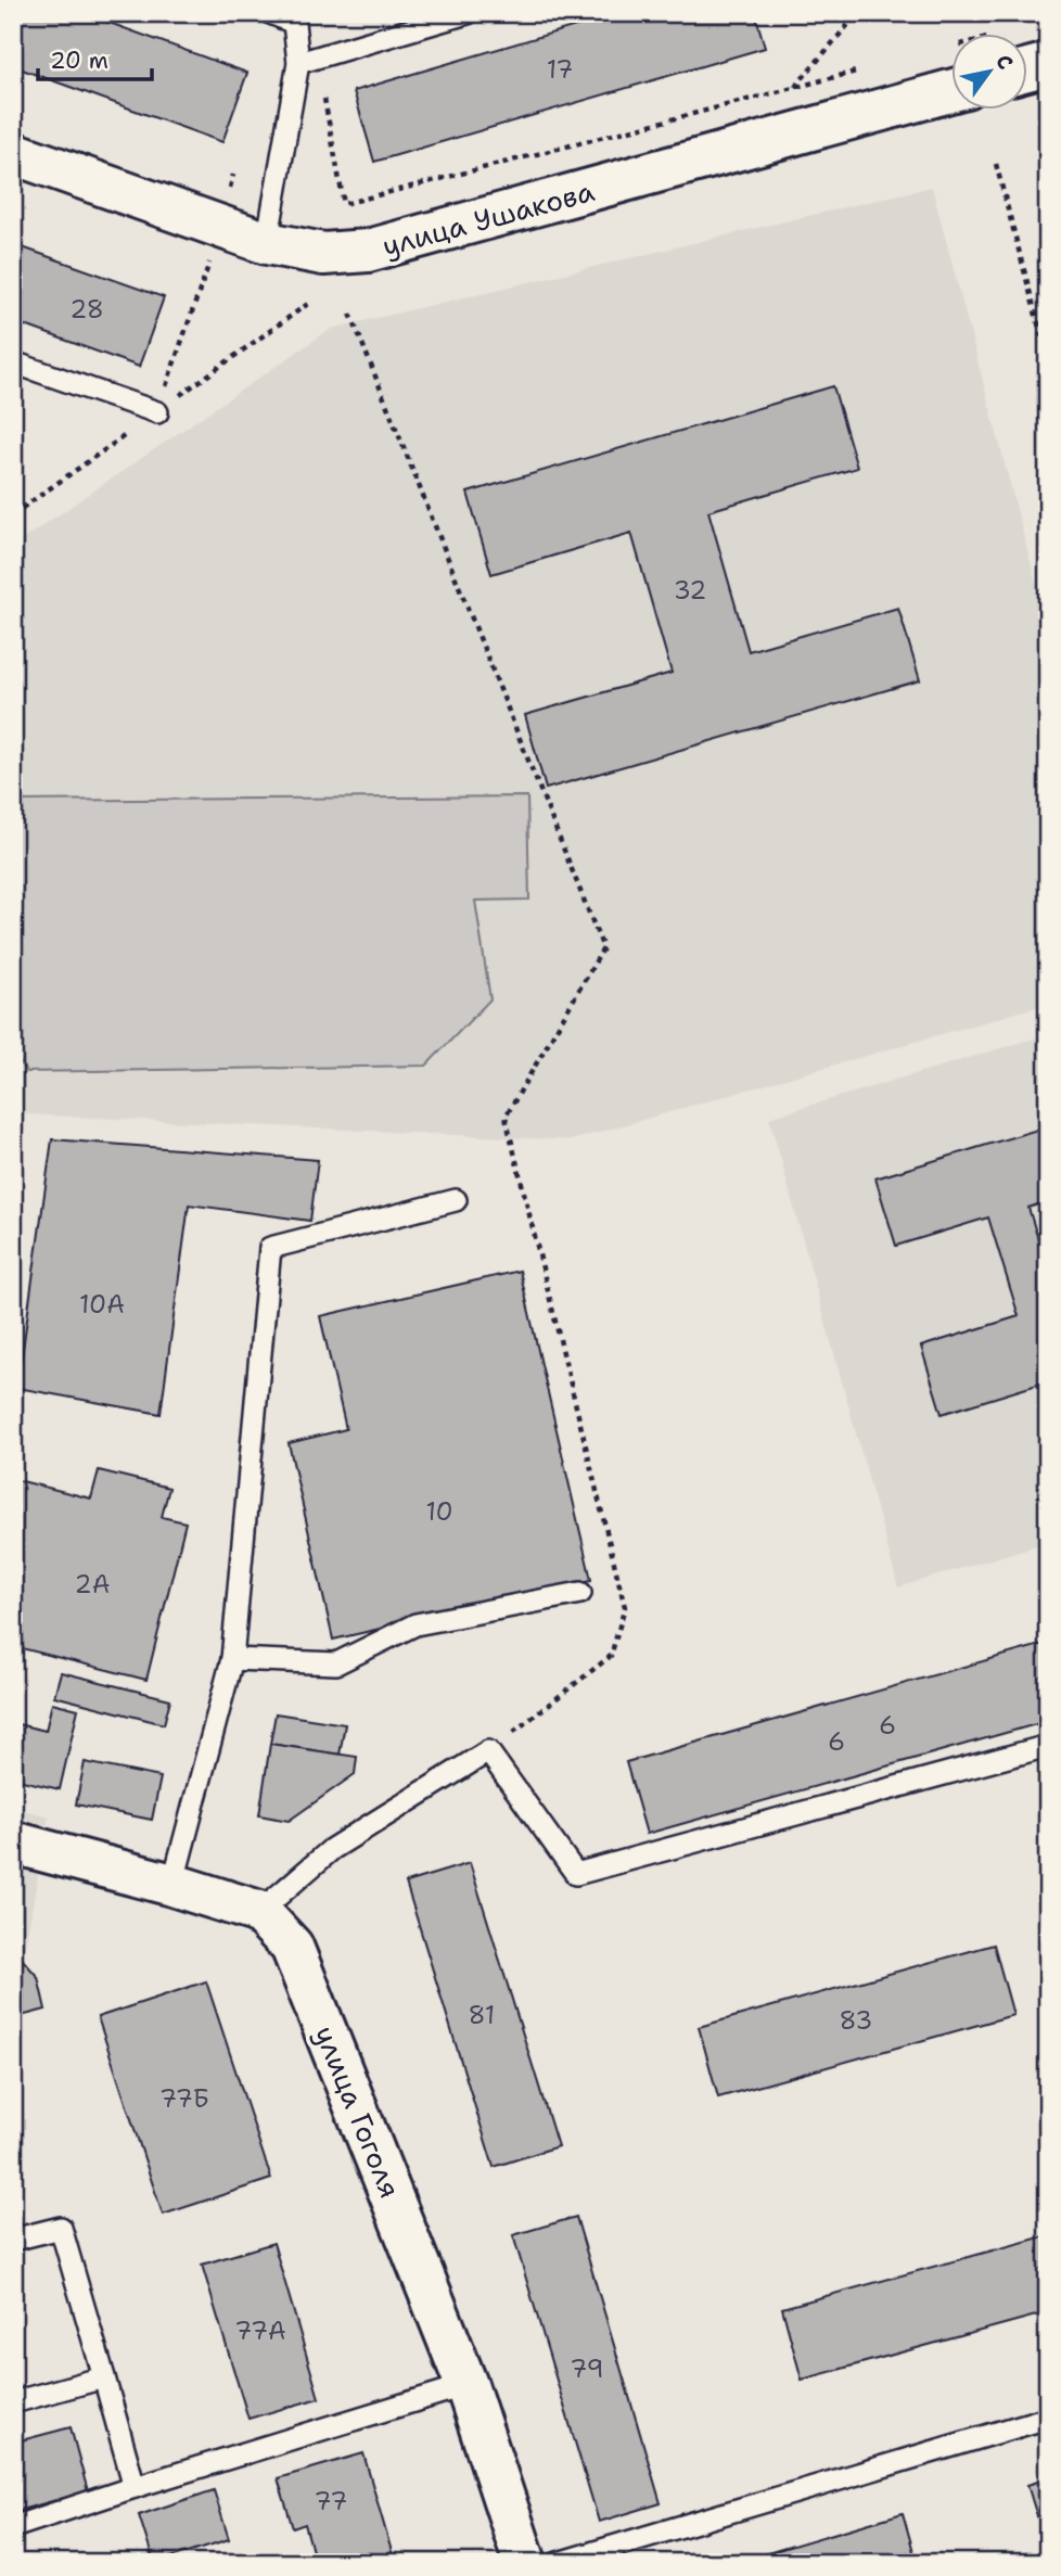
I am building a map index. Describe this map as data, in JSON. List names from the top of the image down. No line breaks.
{"streets":{"street":["улица Ушакова","улица Гоголя"]},"house_numbers":["17","28","32","10А","10","2А","6","6","81","83","77Б","77А","79","77"],"scale_bar":"20 m","north":"top right"}
